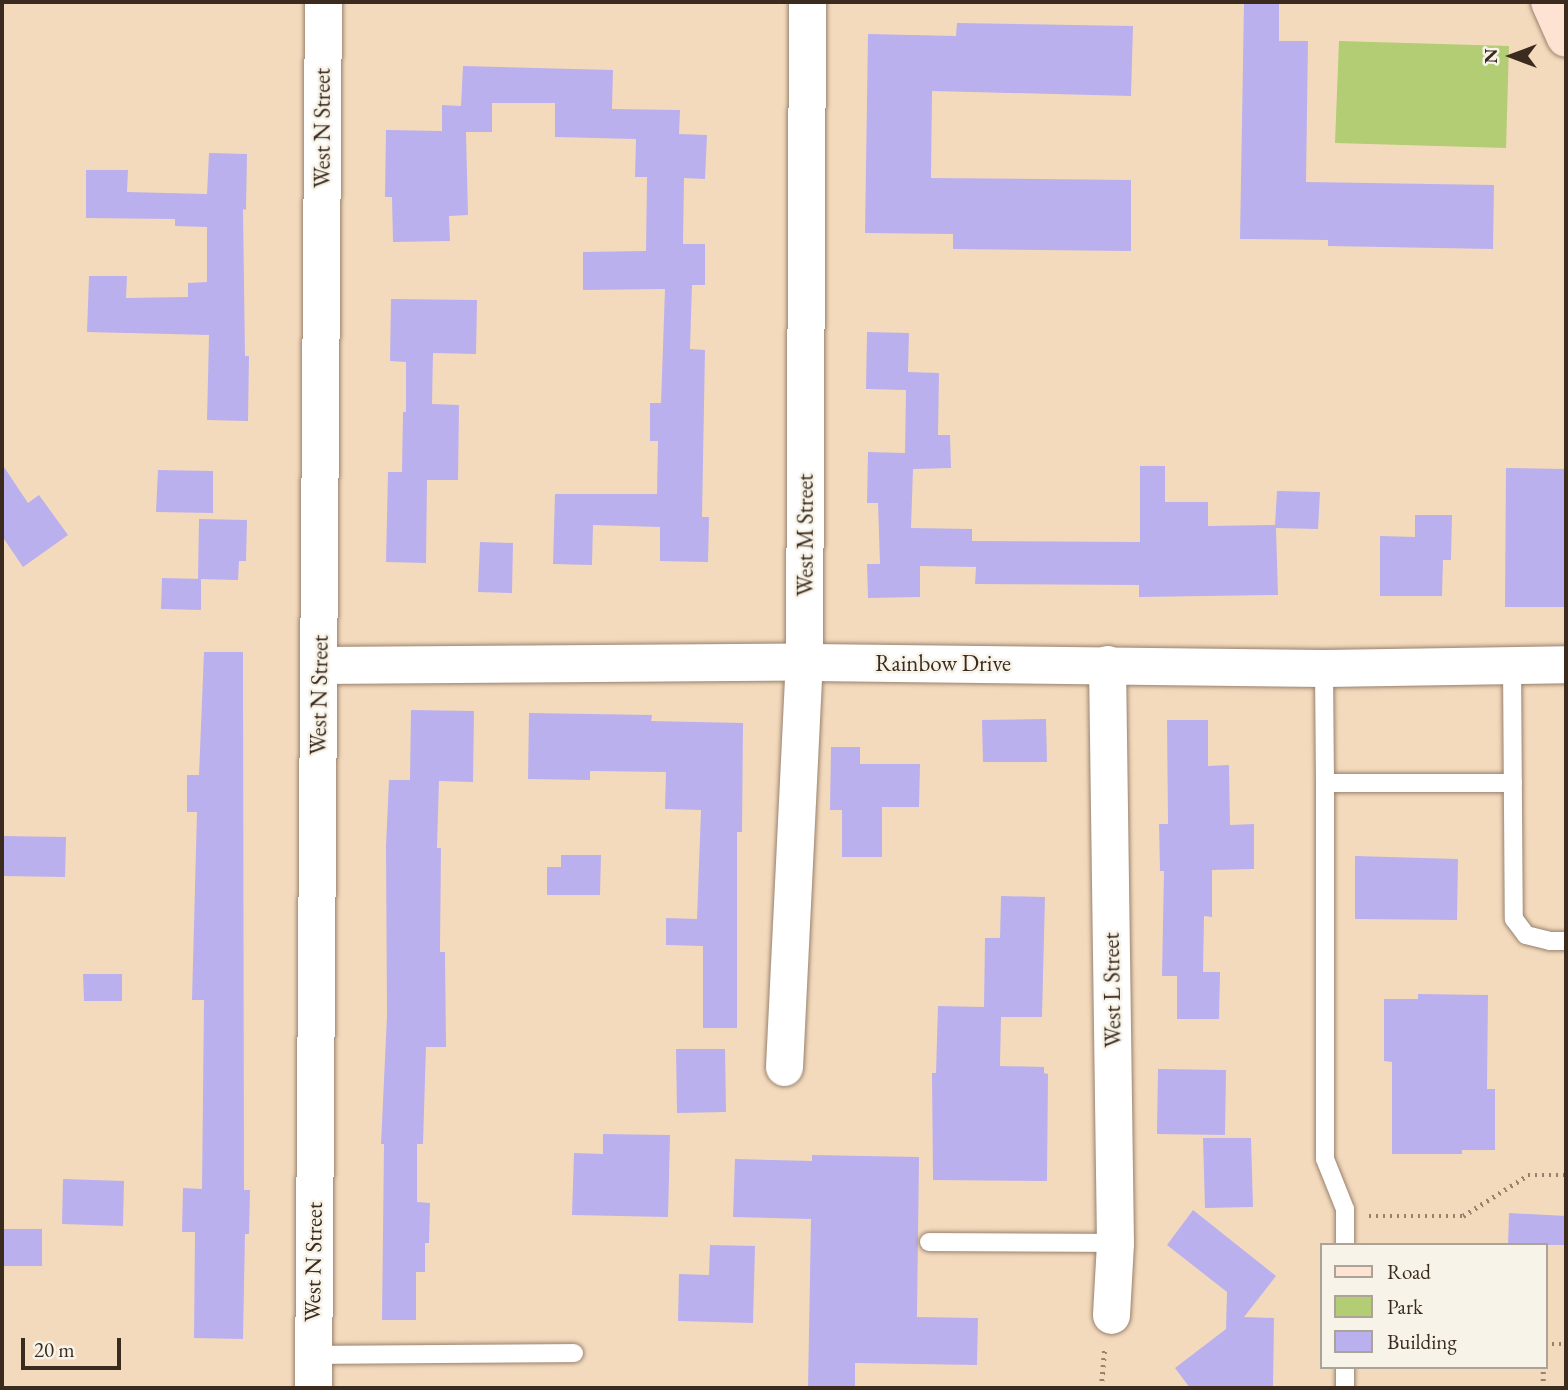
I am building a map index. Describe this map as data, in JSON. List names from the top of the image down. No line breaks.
{"streets":{"street":["West N Street","West M Street","Rainbow Drive","West L Street"]},"crossings":[["West N Street","Rainbow Drive"],["West M Street","Rainbow Drive"],["Rainbow Drive","West L Street"]],"legend":["Road","Park","Building"],"scale_bar":"20 m","north":"left"}
